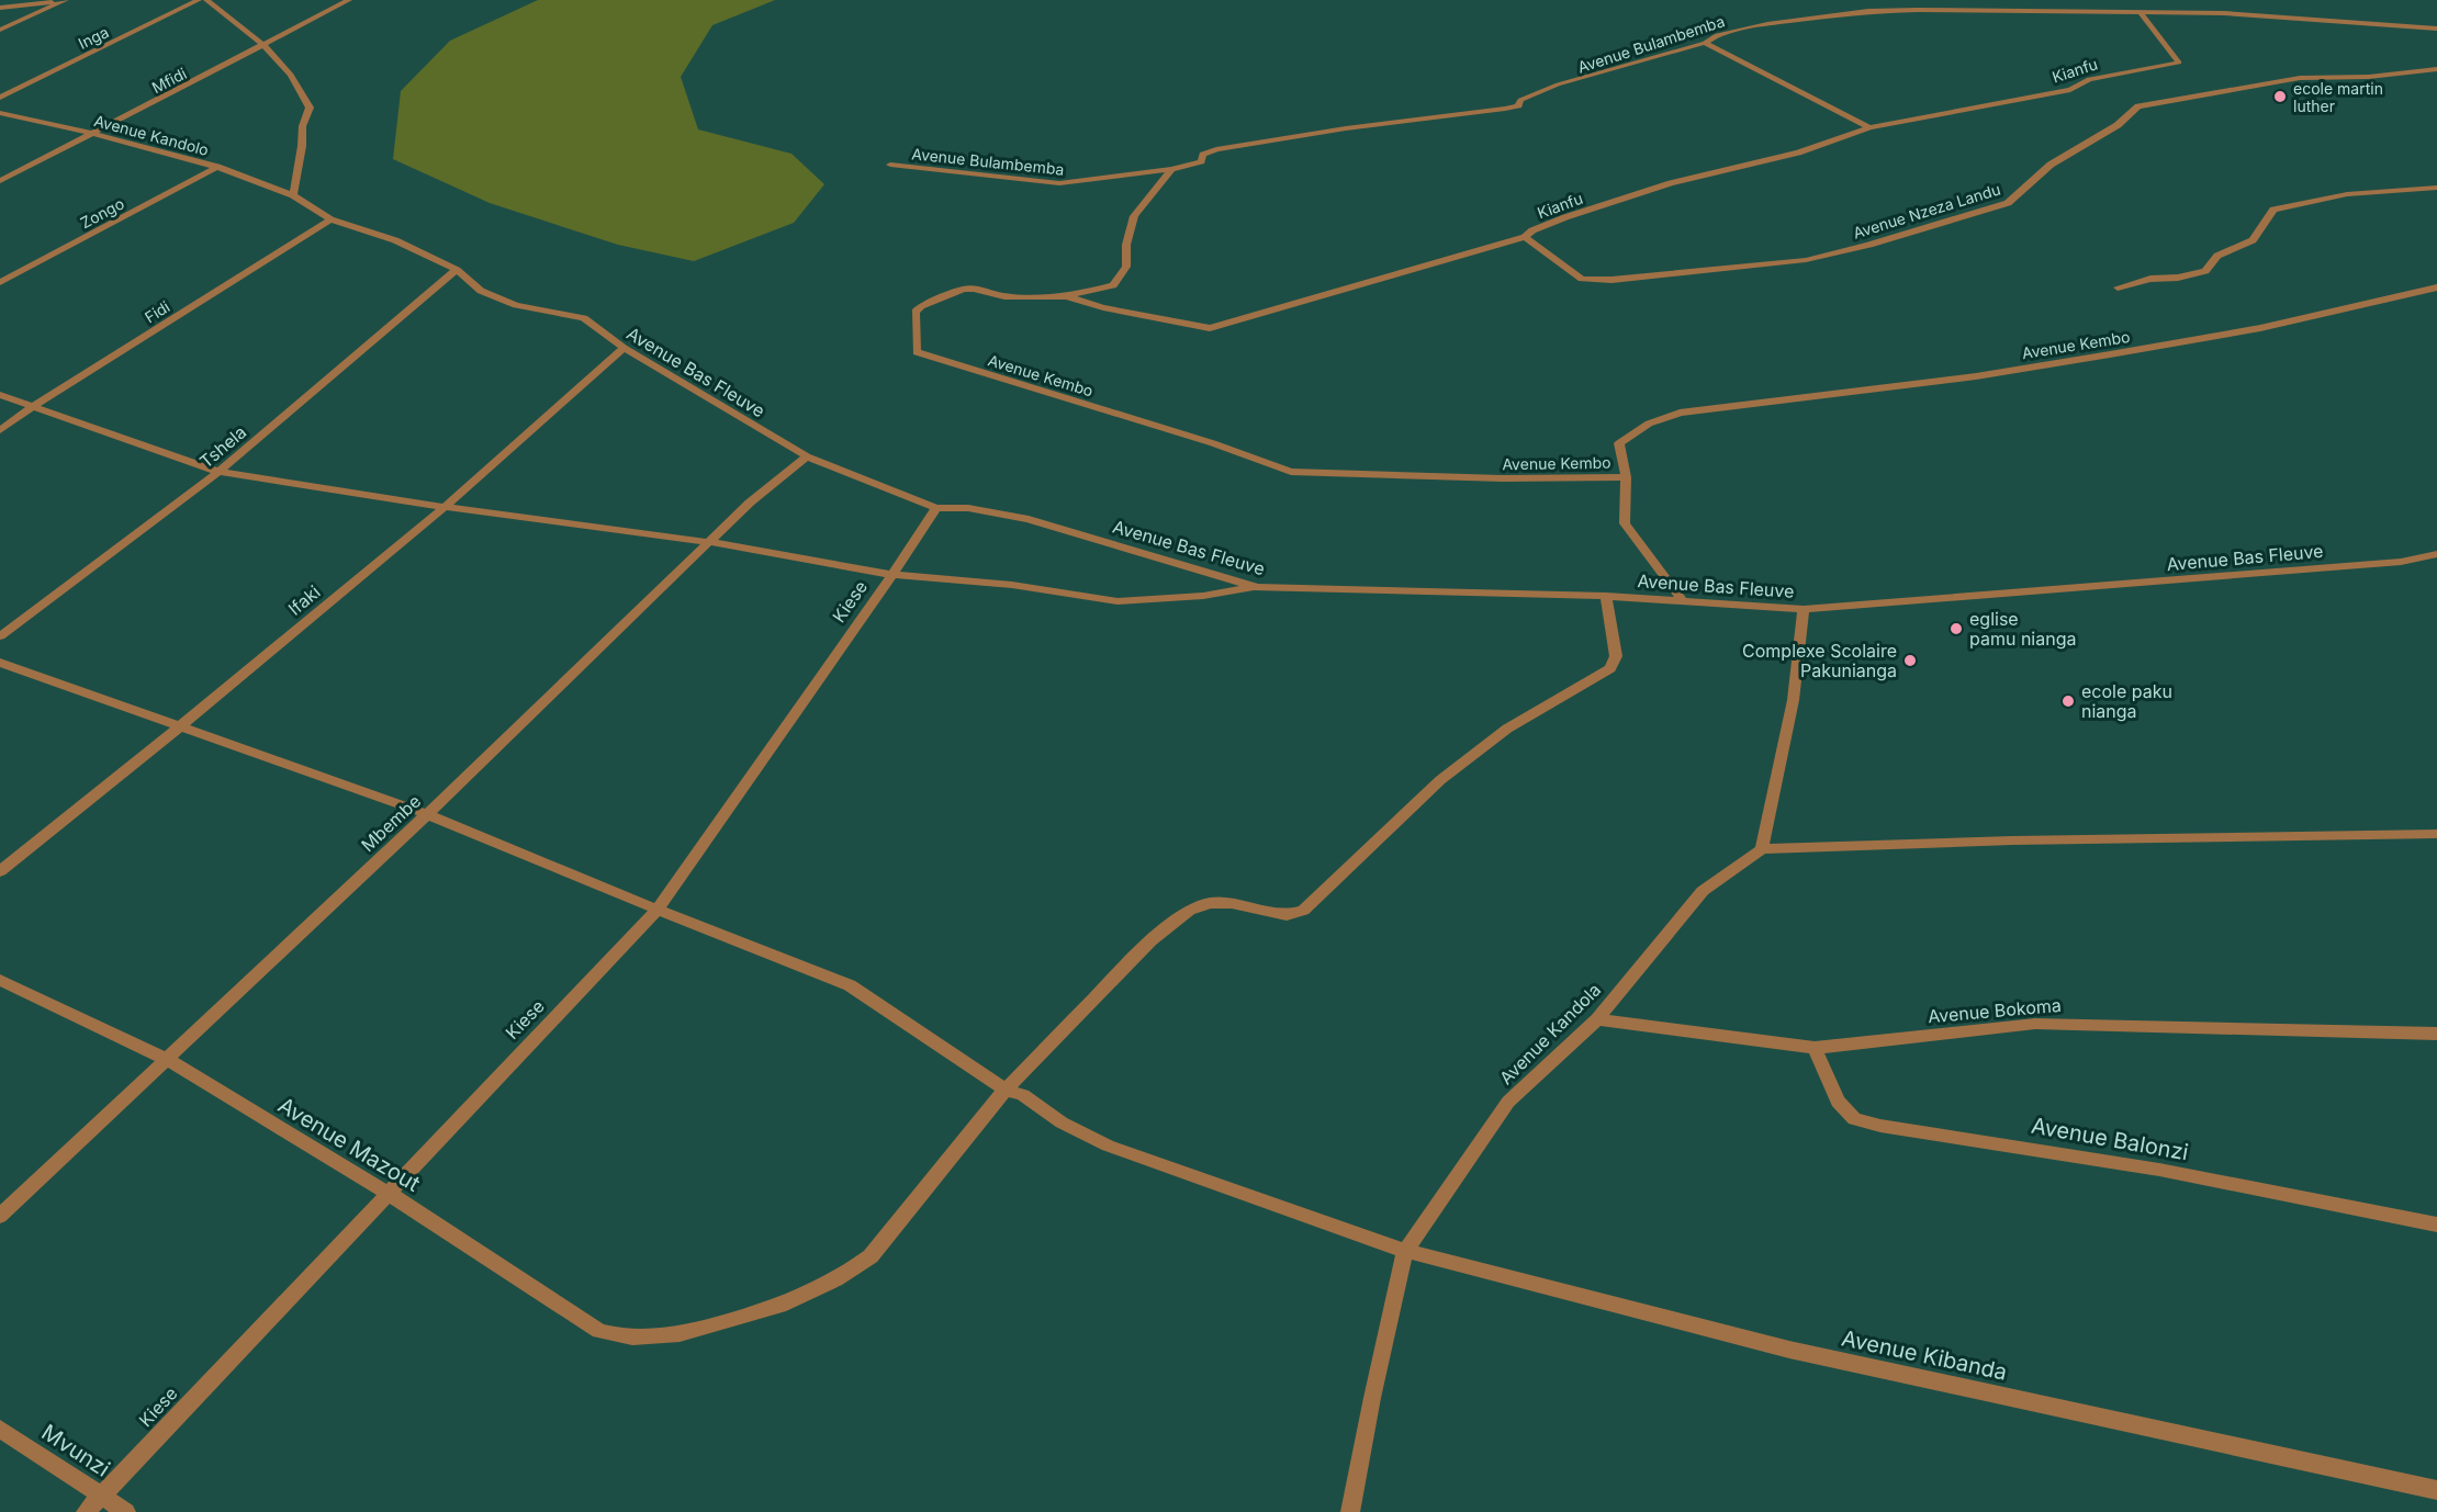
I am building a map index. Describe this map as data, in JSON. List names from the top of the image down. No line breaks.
{"streets":{"street":["Inga","Avenue Bulambemba","Kianfu","Mfidi","Avenue Kandolo","Avenue Nzeza Landu","Zongo","Fidi","Avenue Kembo","Avenue Bas Fleuve","Tshela","Ifaki","Kiese","Mbembe","Avenue Bokoma","Avenue Kandola","Avenue Balonzi","Avenue Mazout","Avenue Kibanda","Mvunzi"]},"crossings":[["Avenue Bulambemba","Kianfu"],["Kianfu","Avenue Nzeza Landu"],["Kianfu","Avenue Kembo"],["Mfidi","Avenue Kandolo"],["Avenue Kandolo","Zongo"],["Avenue Kandolo","Avenue Bas Fleuve"],["Fidi","Avenue Bas Fleuve"],["Avenue Bas Fleuve","Tshela"],["Avenue Bas Fleuve","Ifaki"],["Avenue Bas Fleuve","Kiese"],["Avenue Bas Fleuve","Mbembe"],["Avenue Bas Fleuve","Avenue Mazout"],["Ifaki","Avenue Kibanda"],["Kiese","Avenue Mazout"],["Kiese","Avenue Kibanda"],["Kiese","Mvunzi"],["Mbembe","Avenue Mazout"],["Mbembe","Avenue Kibanda"],["Avenue Bokoma","Avenue Kandola"],["Avenue Bokoma","Avenue Balonzi"],["Avenue Kandola","Avenue Kibanda"],["Avenue Mazout","Avenue Kibanda"]],"places":["ecole martin luther","eglise pamu nianga","Complexe Scolaire Pakunianga","ecole paku nianga"]}
